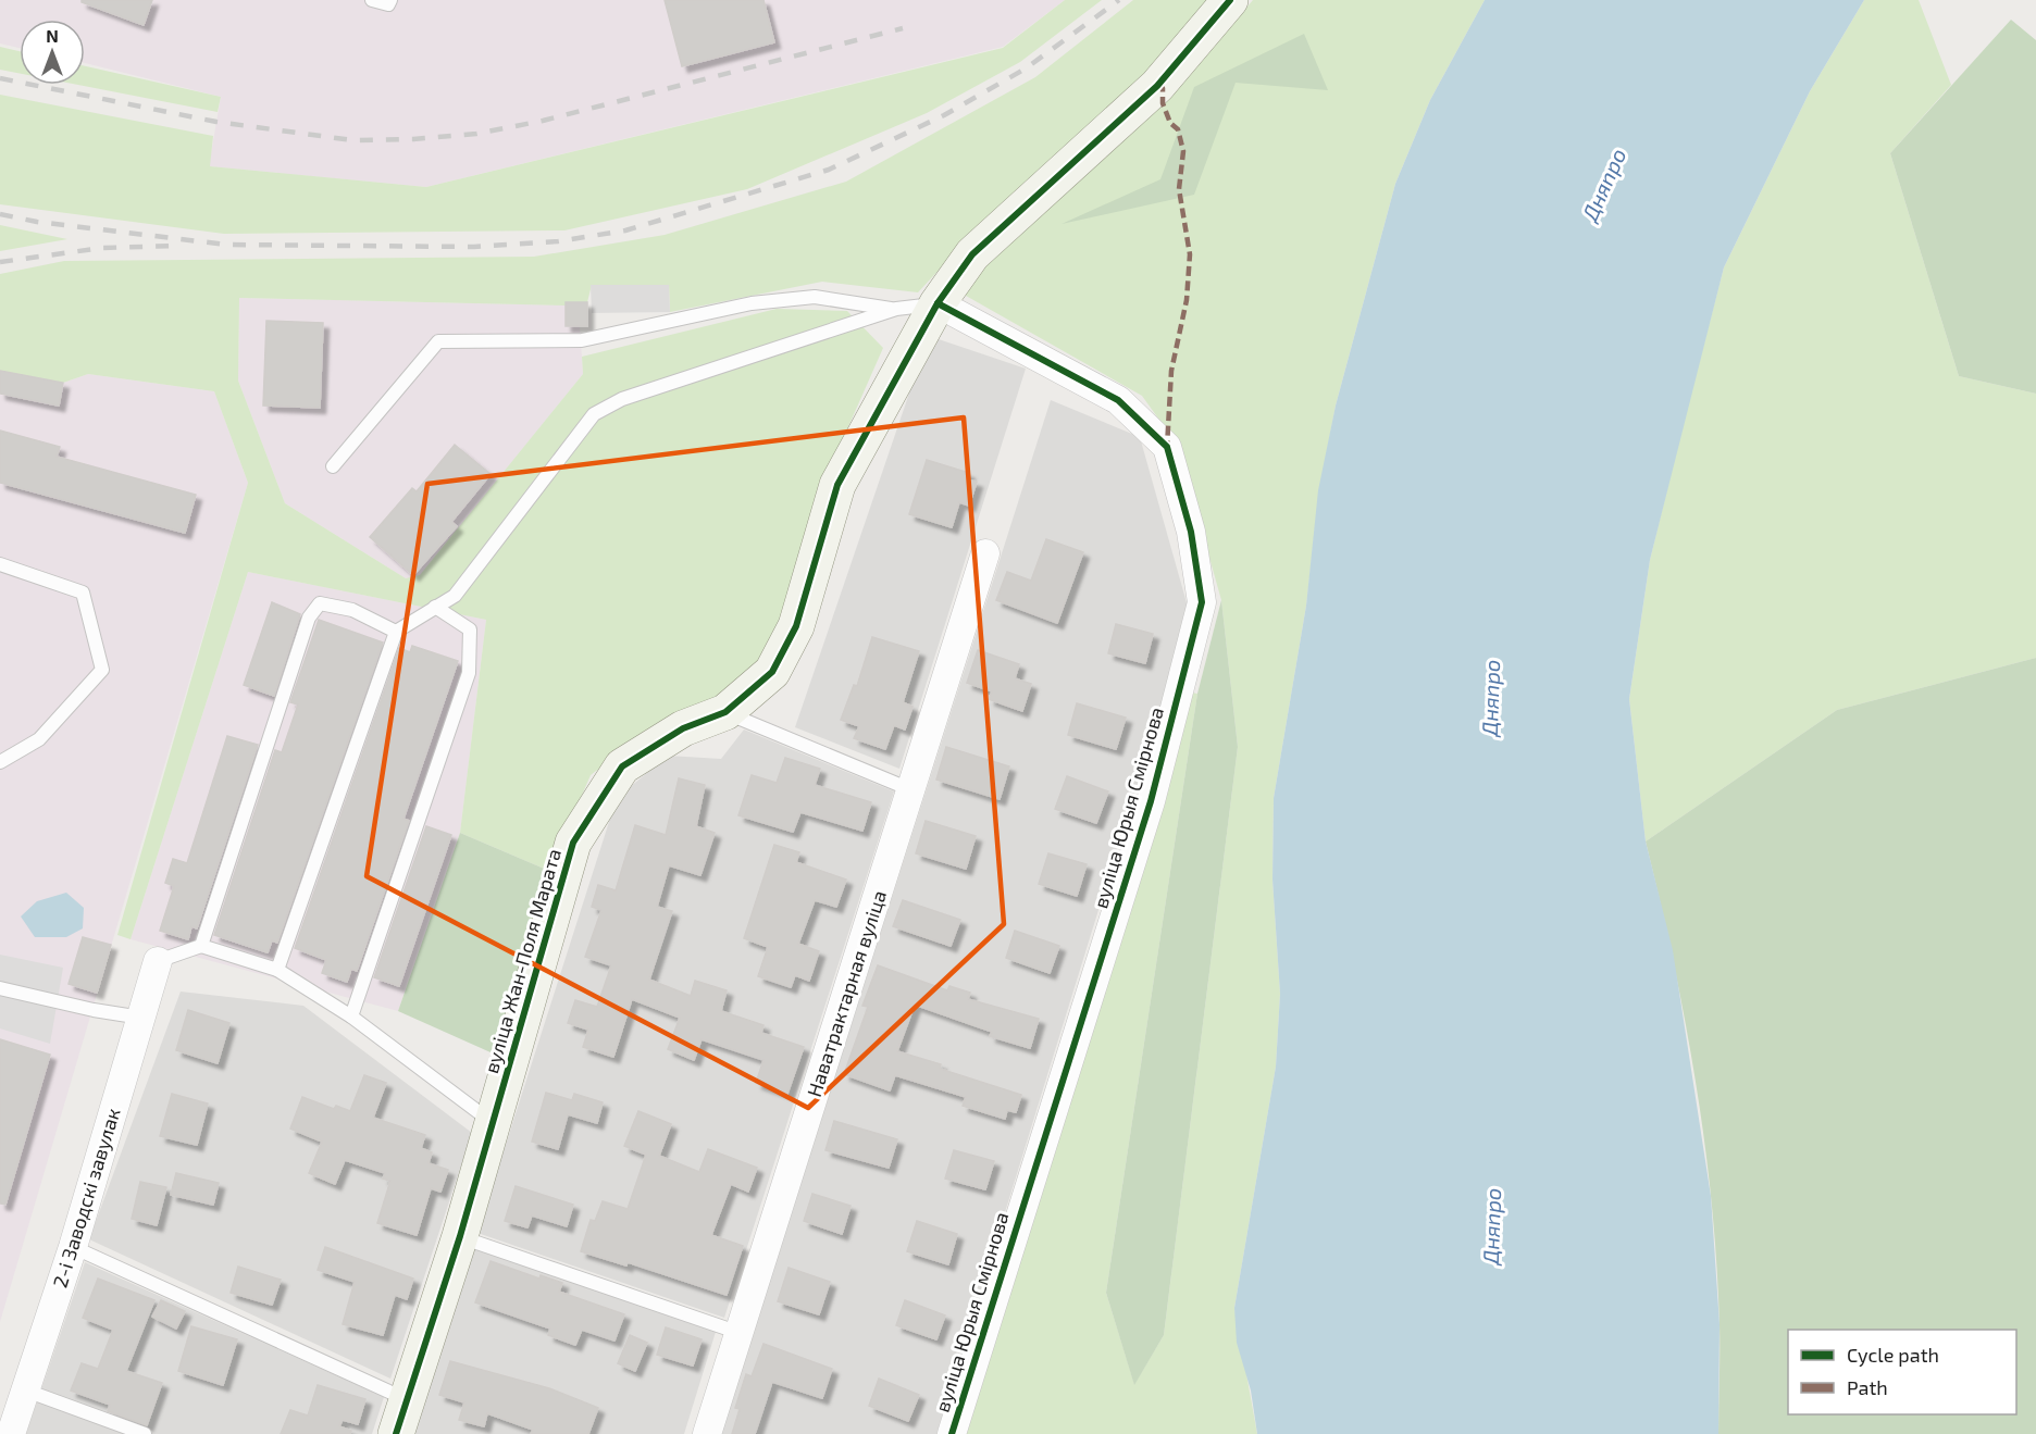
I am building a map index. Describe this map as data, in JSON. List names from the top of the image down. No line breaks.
{"streets":{"street":["вуліца Юрыя Смірнова","вуліца Жан-Поля Марата","Наватрактарная вуліца","2-і Заводскі завулак"]},"crossings":[["вуліца Юрыя Смірнова","вуліца Жан-Поля Марата"]],"water":["Дняпро"],"legend":["Cycle path","Path"],"north":"top"}
